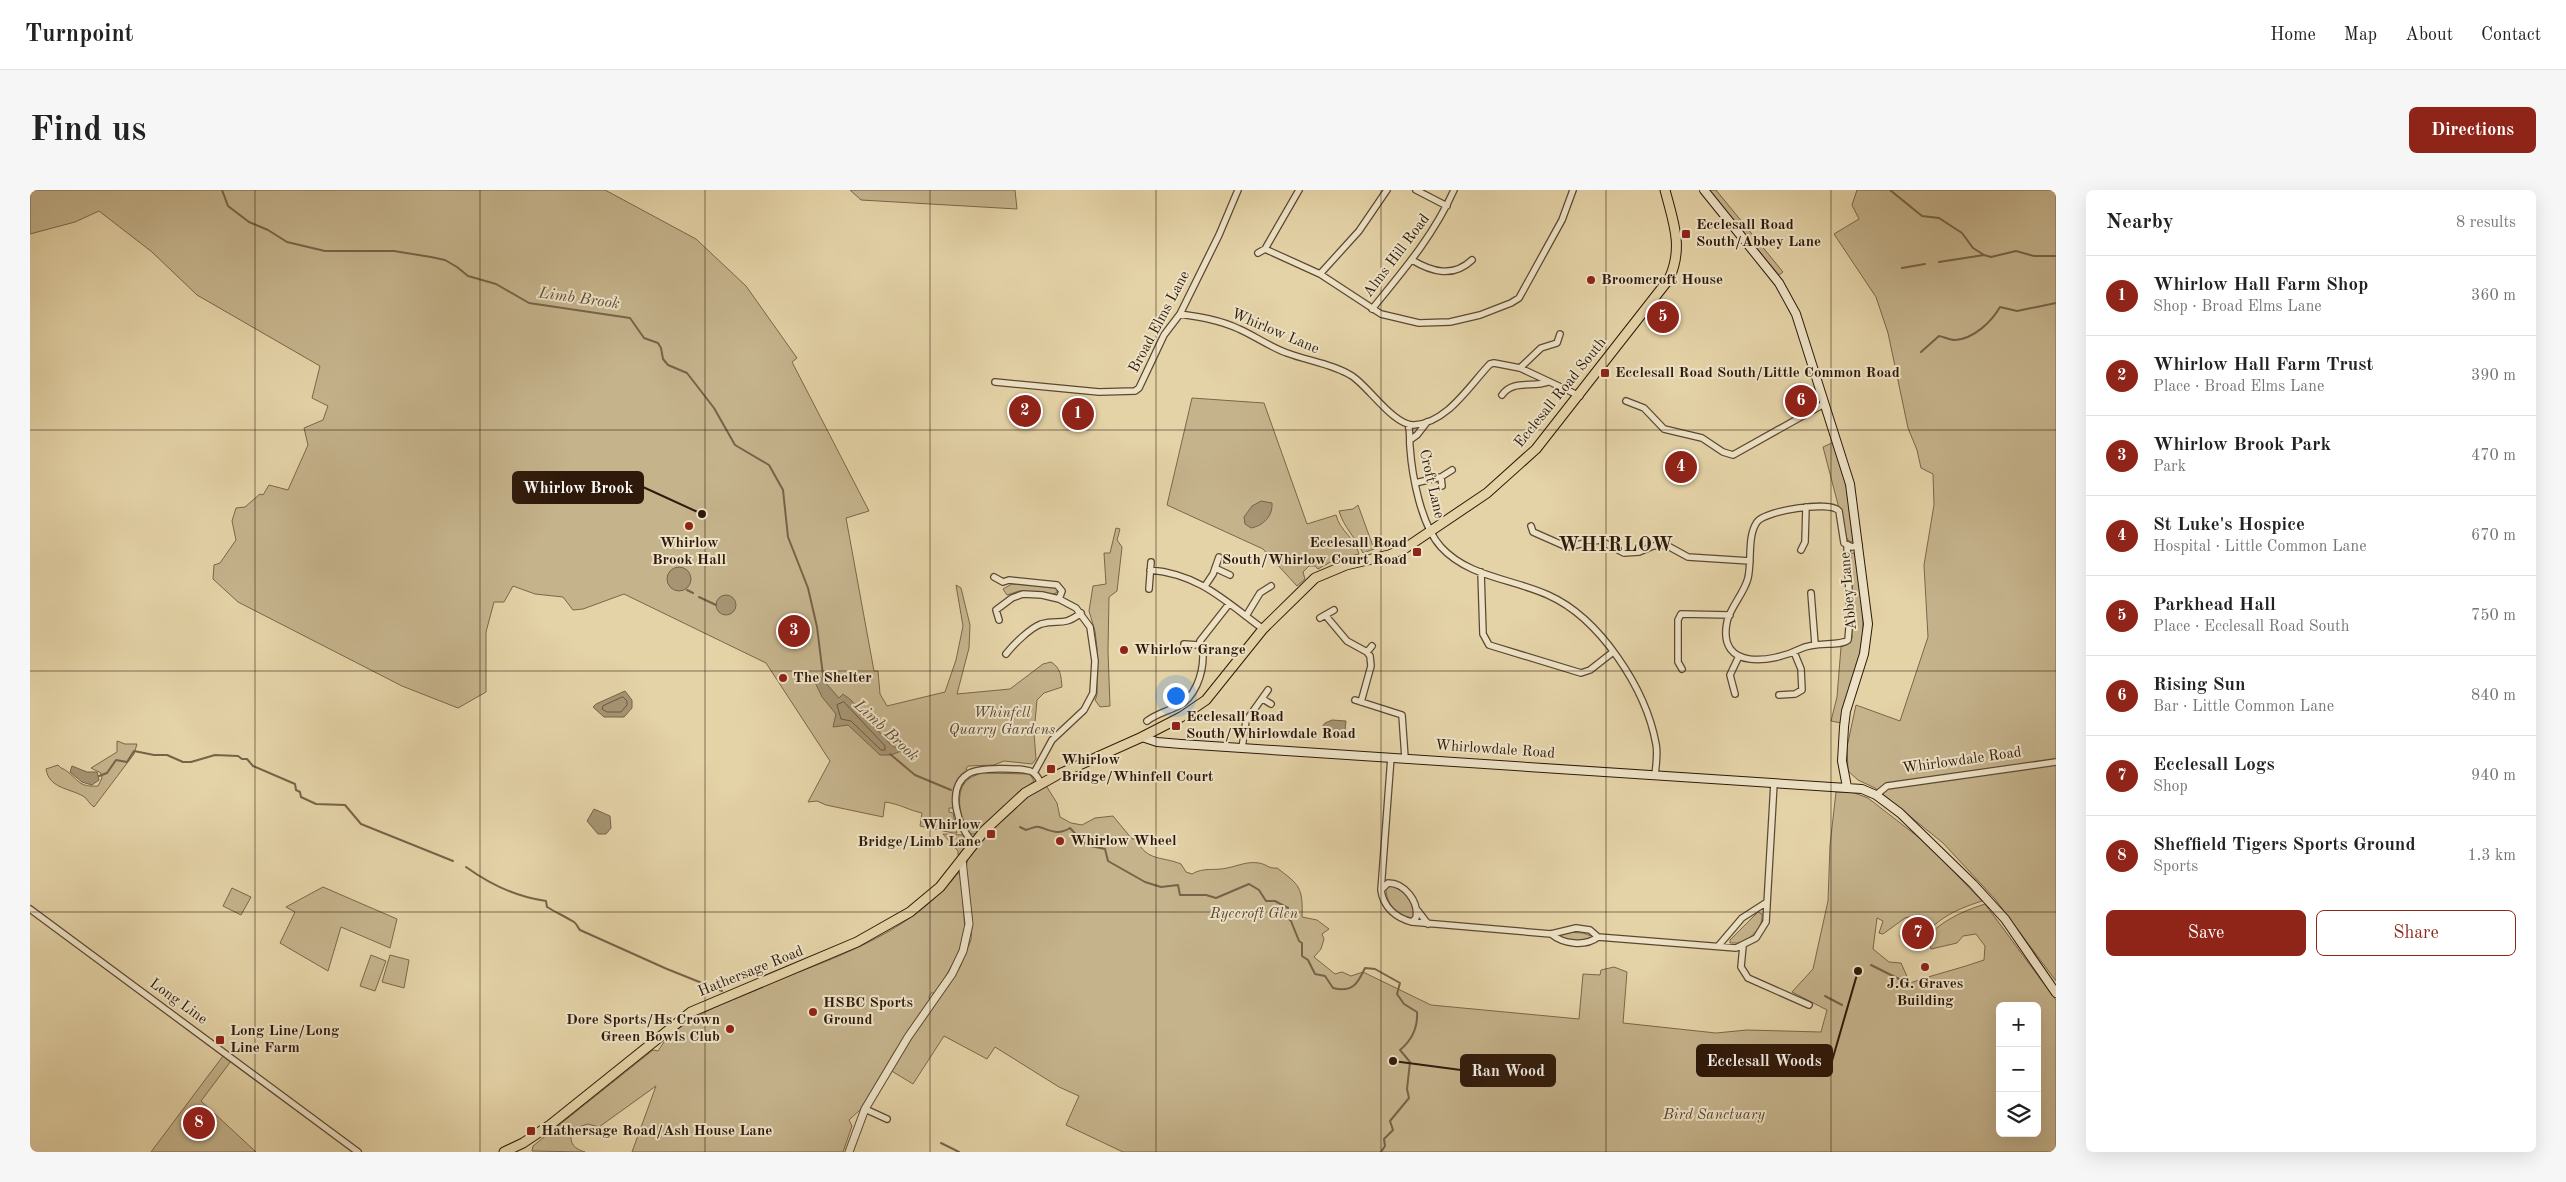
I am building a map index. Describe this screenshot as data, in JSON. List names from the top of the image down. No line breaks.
{"streets":{"main road":["Ecclesall Road South","Abbey Lane","Whirlowdale Road","Hathersage Road"],"street":["Alms Hill Road","Broad Elms Lane","Whirlow Lane","Croft Lane","Long Line"]},"crossings":[["Broad Elms Lane","Whirlow Lane"],["Whirlow Lane","Croft Lane"],["Ecclesall Road South","Croft Lane"],["Ecclesall Road South","Whirlowdale Road"],["Ecclesall Road South","Hathersage Road"],["Abbey Lane","Whirlowdale Road"]],"districts":["WHIRLOW"],"water":["Limb Brook"],"parks":["Whinfell Quarry Gardens","Ryecroft Glen","Bird Sanctuary"],"places":{"transit":["Ecclesall Road South/Abbey Lane","Ecclesall Road South/Little Common Road","Ecclesall Road South/Whirlow Court Road","Ecclesall Road South/Whirlowdale Road","Whirlow Bridge/Whinfell Court","Whirlow Bridge/Limb Lane","Long Line/Long Line Farm","Hathersage Road/Ash House Lane"],"other":["Broomcroft House","Whirlow Brook","Whirlow Brook Hall","Whirlow Grange","The Shelter","Whirlow Wheel","J.G. Graves Building","Ecclesall Woods","HSBC Sports Ground","Dore Sports/Hs Crown Green Bowls Club","Ran Wood"]},"page":{"header":"Turnpoint","nav":["Home","Map","About","Contact"],"buttons":["Directions",["Save","Share"]],"title":"Find us","heading":["Nearby","8 results"],"list":[{"mark":"1","name":"Whirlow Hall Farm Shop","note":"Shop · Broad Elms Lane","value":"360 m"},{"mark":"2","name":"Whirlow Hall Farm Trust","note":"Place · Broad Elms Lane","value":"390 m"},{"mark":"3","name":"Whirlow Brook Park","note":"Park","value":"470 m"},{"mark":"4","name":"St Luke's Hospice","note":"Hospital · Little Common Lane","value":"670 m"},{"mark":"5","name":"Parkhead Hall","note":"Place · Ecclesall Road South","value":"750 m"},{"mark":"6","name":"Rising Sun","note":"Bar · Little Common Lane","value":"840 m"},{"mark":"7","name":"Ecclesall Logs","note":"Shop","value":"940 m"},{"mark":"8","name":"Sheffield Tigers Sports Ground","note":"Sports","value":"1.3 km"}],"pins":["5","6","2","1","4","3","7","8"],"map_buttons":["+","−"]}}
